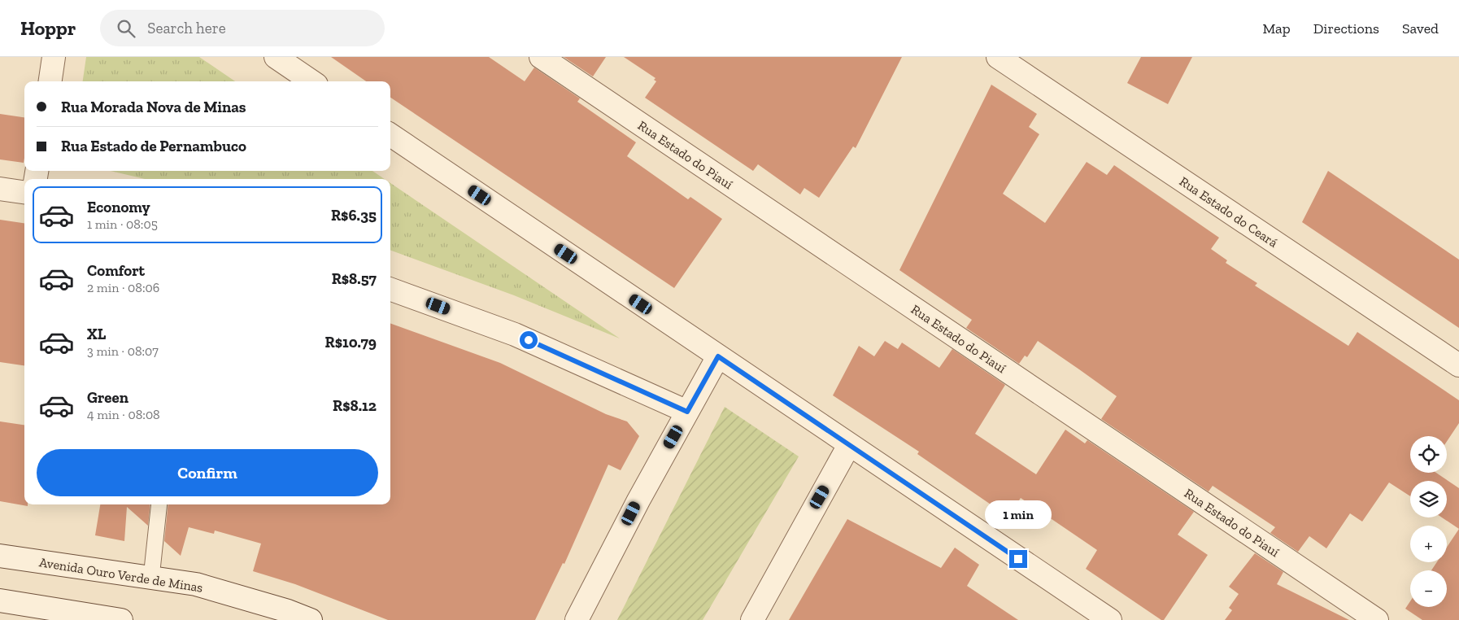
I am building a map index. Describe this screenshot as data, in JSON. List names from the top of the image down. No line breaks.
{"streets":{"street":["Rua Estado do Piauí","Rua Estado do Ceará","Avenida Ouro Verde de Minas"]},"page":{"header":"Hoppr","search":"Search here","nav":["Map","Directions","Saved"],"banner":["Rua Morada Nova de Minas","Rua Estado de Pernambuco"],"list":[{"name":"Economy","note":"1 min · 08:05","value":"R$6.35"},{"name":"Comfort","note":"2 min · 08:06","value":"R$8.57"},{"name":"XL","note":"3 min · 08:07","value":"R$10.79"},{"name":"Green","note":"4 min · 08:08","value":"R$8.12"}],"map_buttons":["+","−"],"buttons":"Confirm","bubble":"1 min"}}
